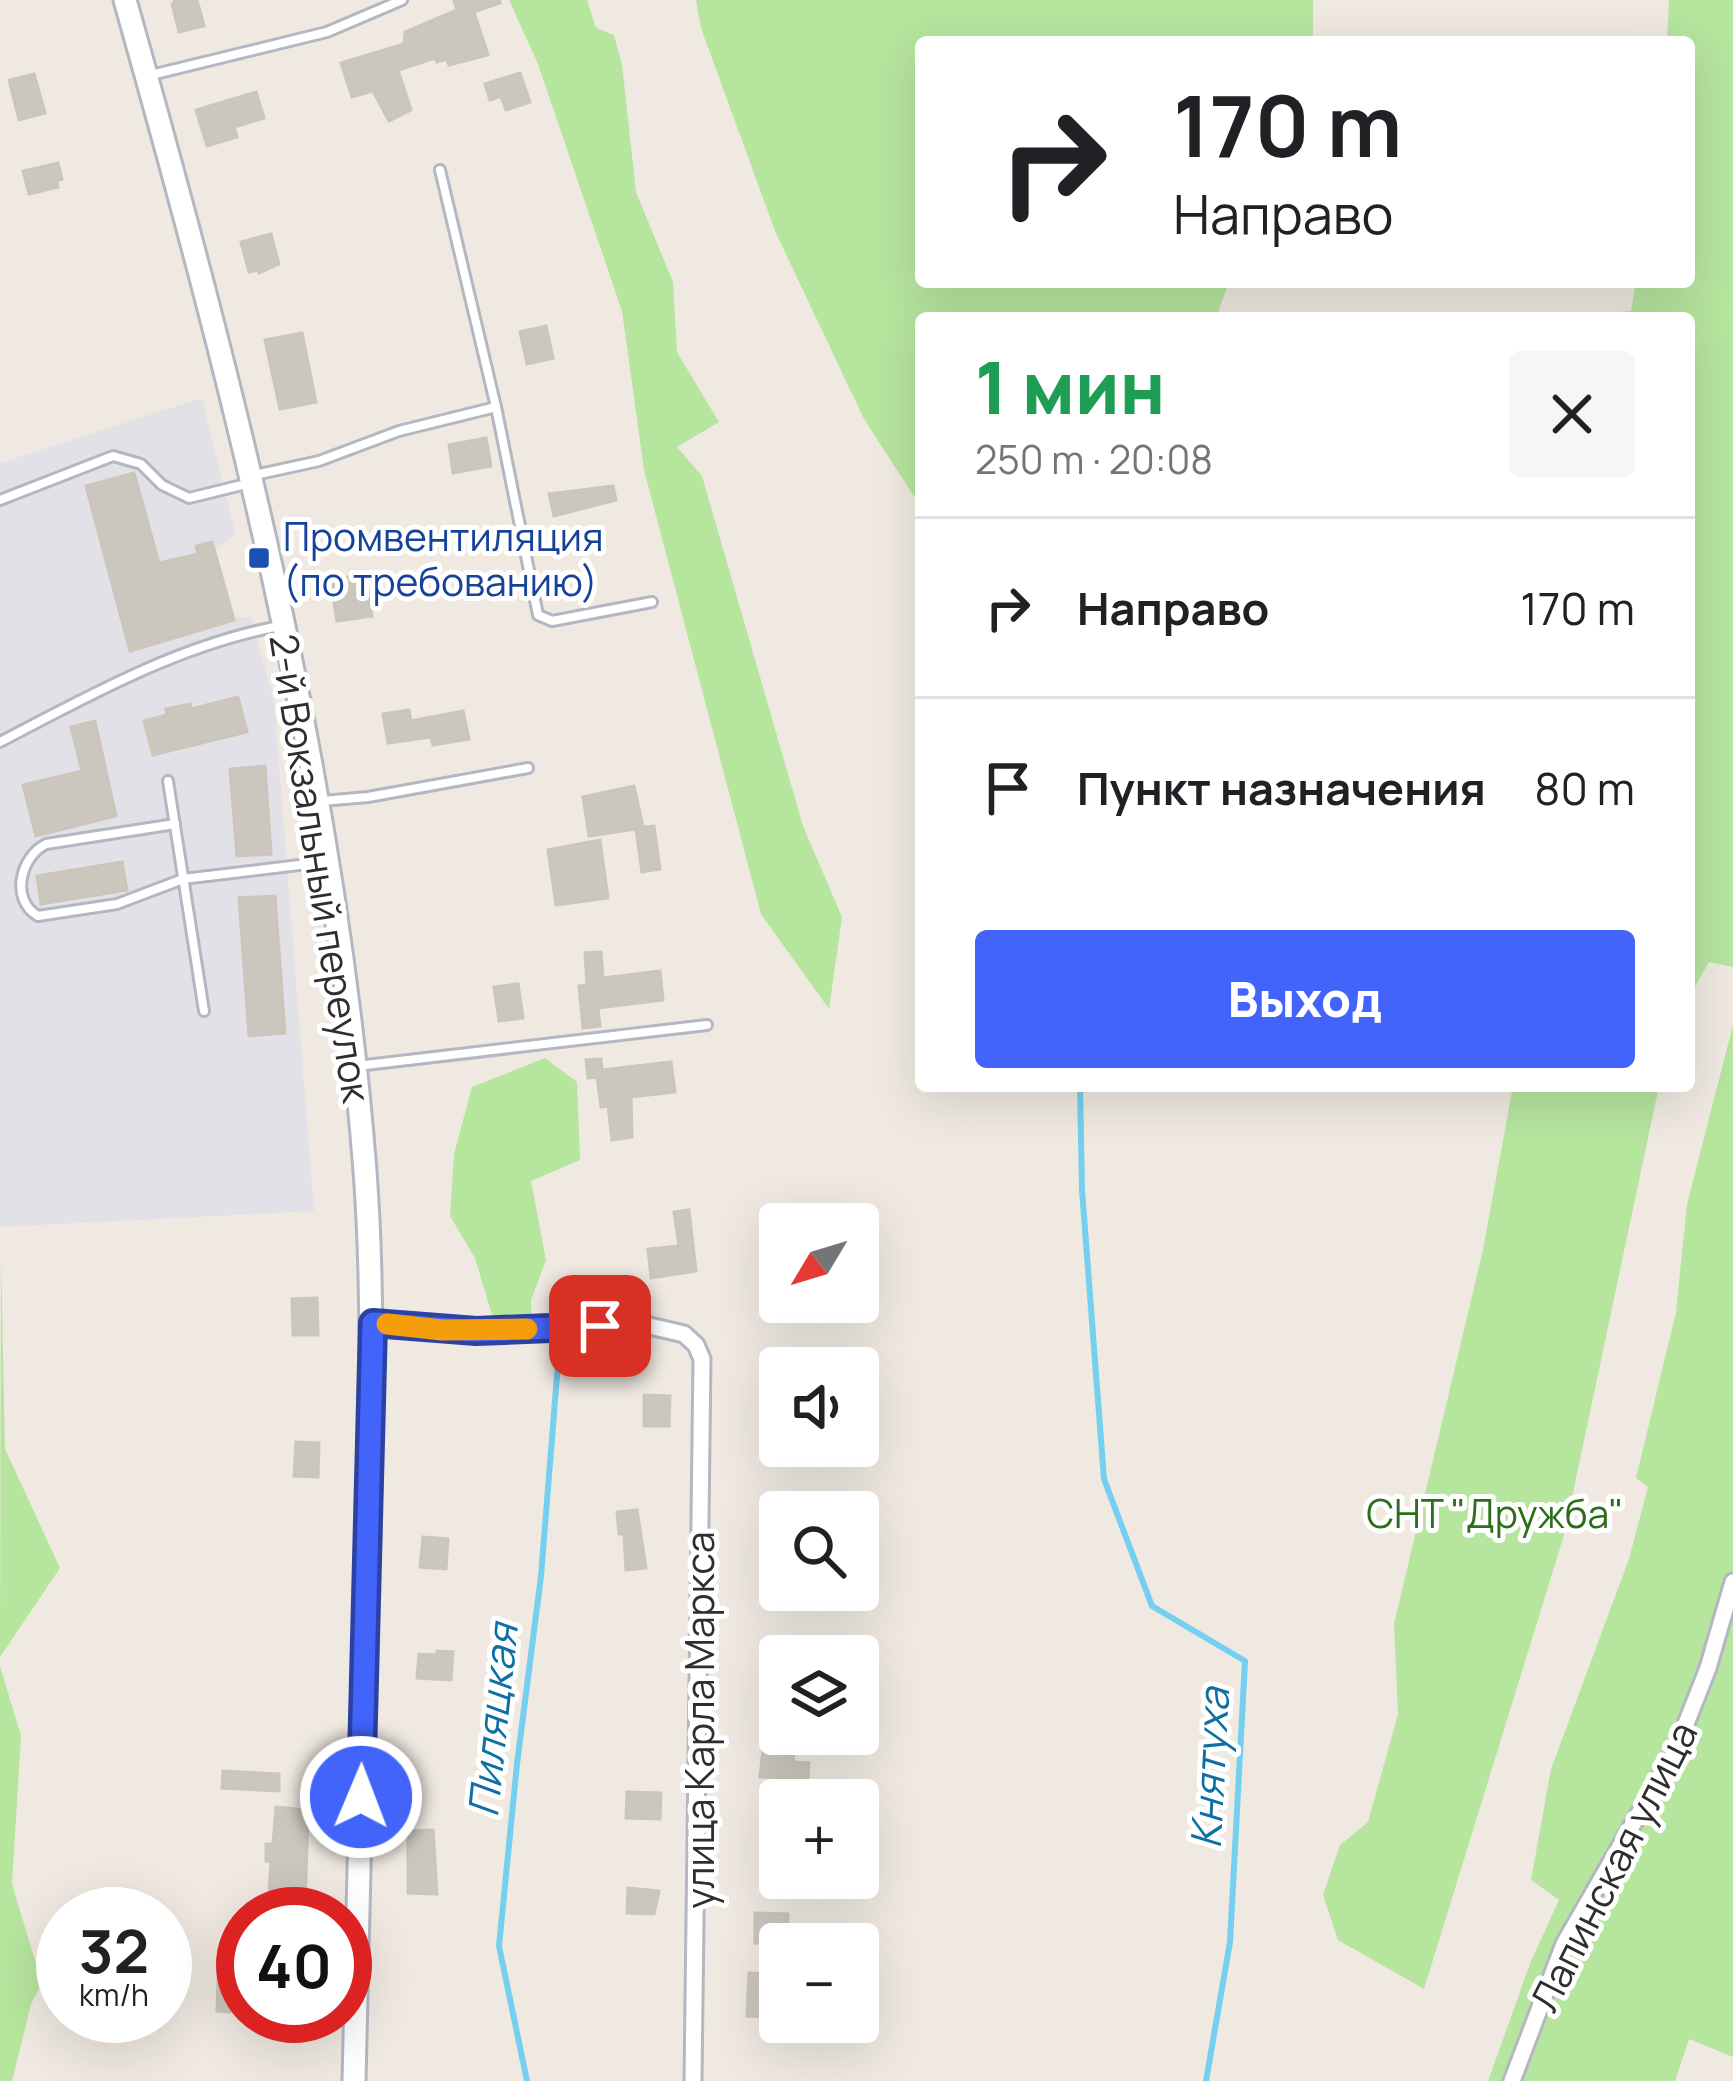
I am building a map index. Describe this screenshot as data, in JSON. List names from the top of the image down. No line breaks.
{"streets":{"street":["2-й Вокзальный переулок","улица Карла Маркса","Лапинская улица"]},"crossings":[["2-й Вокзальный переулок","улица Карла Маркса"]],"water":["Пиляцкая","Княтуха"],"parks":["СНТ \"Дружба\""],"places":{"transit":["Промвентиляция (по требованию)"]},"north":"bottom left","page":{"turn":["170 m","Направо"],"heading":["1 мин","250 m · 20:08"],"list":[{"name":"Направо","value":"170 m"},{"name":"Пункт назначения","value":"80 m"}],"buttons":"Выход","map_buttons":["+","−"],"speed":"32 km/h","limit":"40"}}
